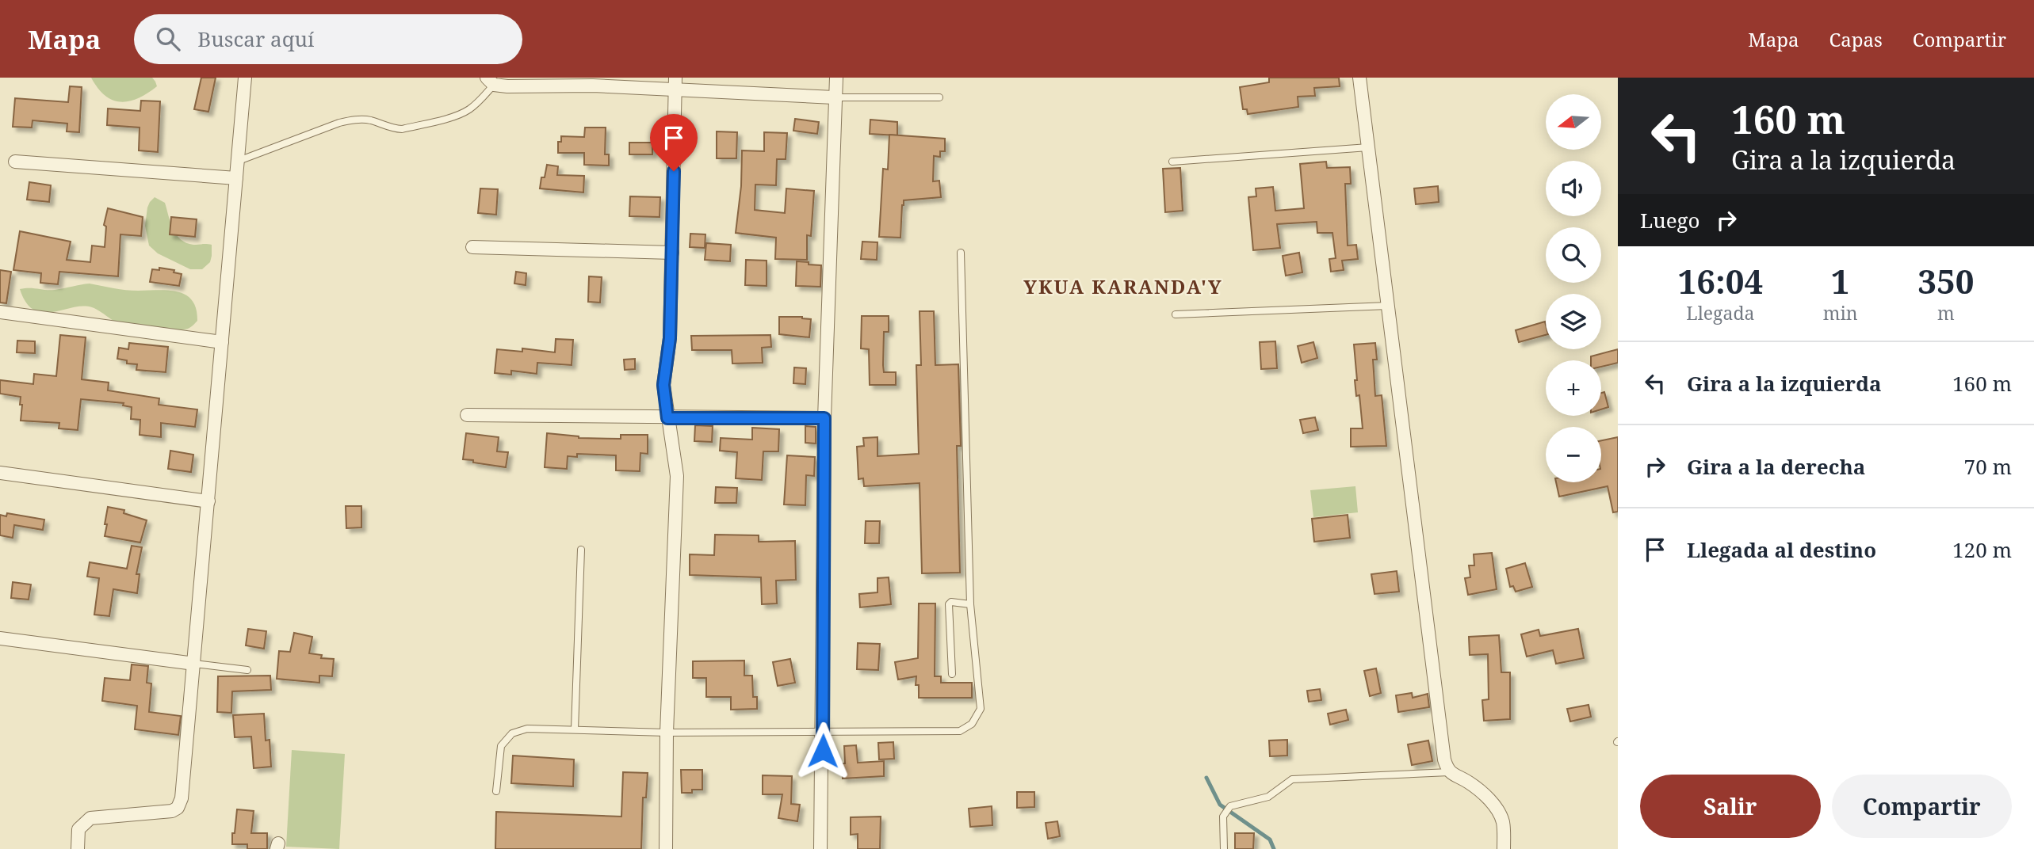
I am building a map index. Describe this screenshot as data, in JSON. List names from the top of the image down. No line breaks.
{"districts":["YKUA KARANDA'Y"],"north":"left","page":{"header":"Mapa","search":"Buscar aquí","nav":["Mapa","Capas","Compartir"],"turn":["160 m","Gira a la izquierda"],"map_buttons":["+","−"],"then":"Luego","eta":["16:04","Llegada","1","min","350","m"],"list":[{"name":"Gira a la izquierda","value":"160 m"},{"name":"Gira a la derecha","value":"70 m"},{"name":"Llegada al destino","value":"120 m"}],"buttons":["Salir","Compartir"]}}
